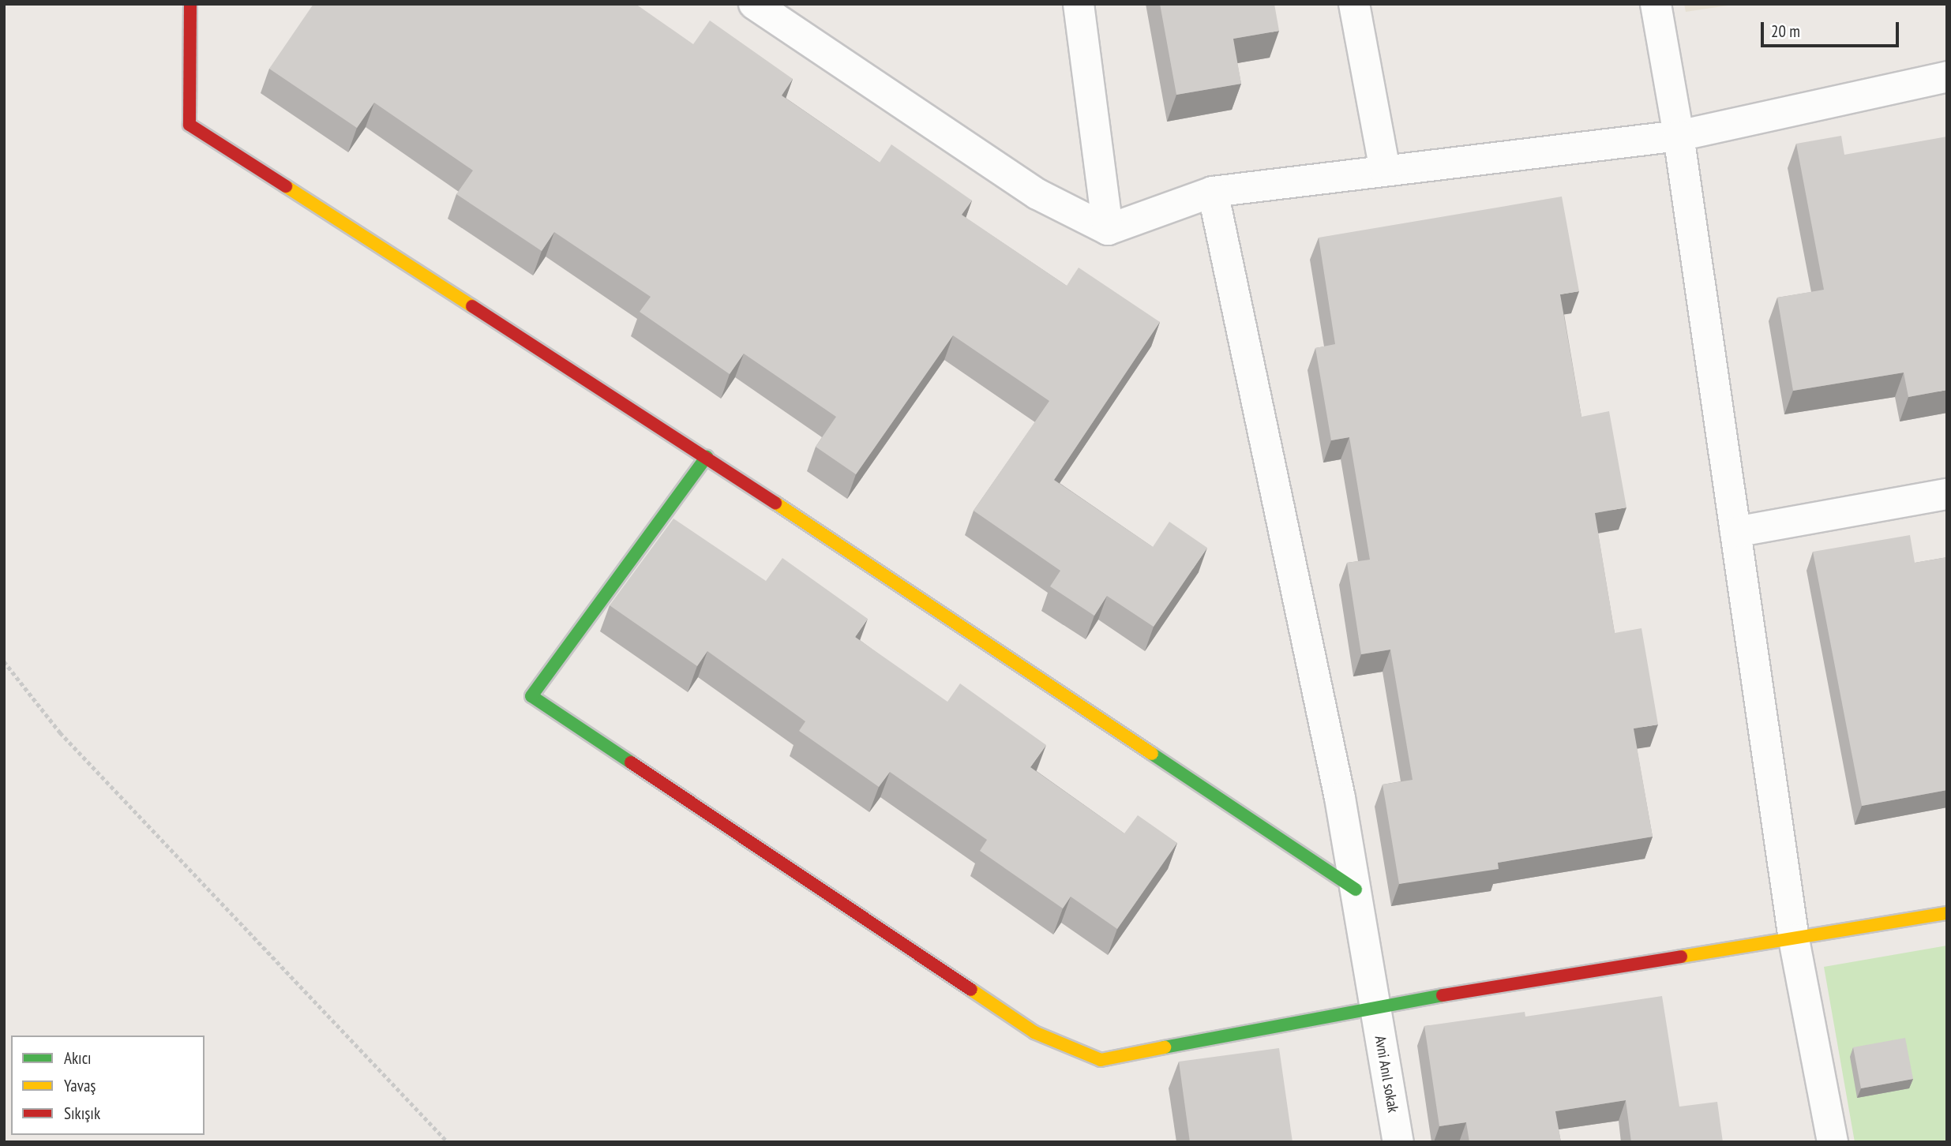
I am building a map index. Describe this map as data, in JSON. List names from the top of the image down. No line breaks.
{"streets":{"street":["Avni Anıl sokak"]},"legend":["Akıcı","Yavaş","Sıkışık"],"scale_bar":"20 m"}
